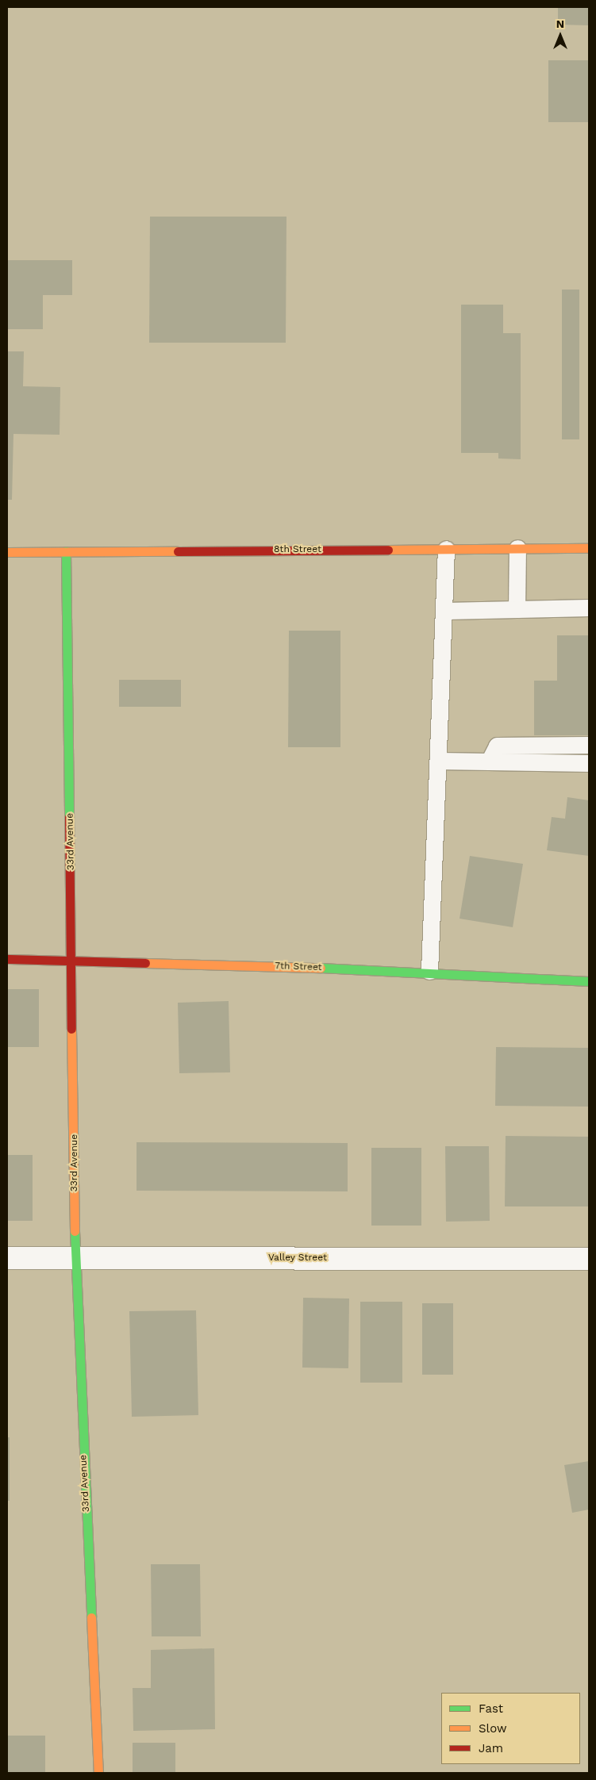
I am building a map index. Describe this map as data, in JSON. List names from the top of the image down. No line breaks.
{"streets":{"street":["8th Street","33rd Avenue","7th Street","Valley Street"]},"crossings":[["8th Street","33rd Avenue"],["33rd Avenue","7th Street"],["33rd Avenue","Valley Street"]],"legend":["Fast","Slow","Jam"],"north":"top"}
